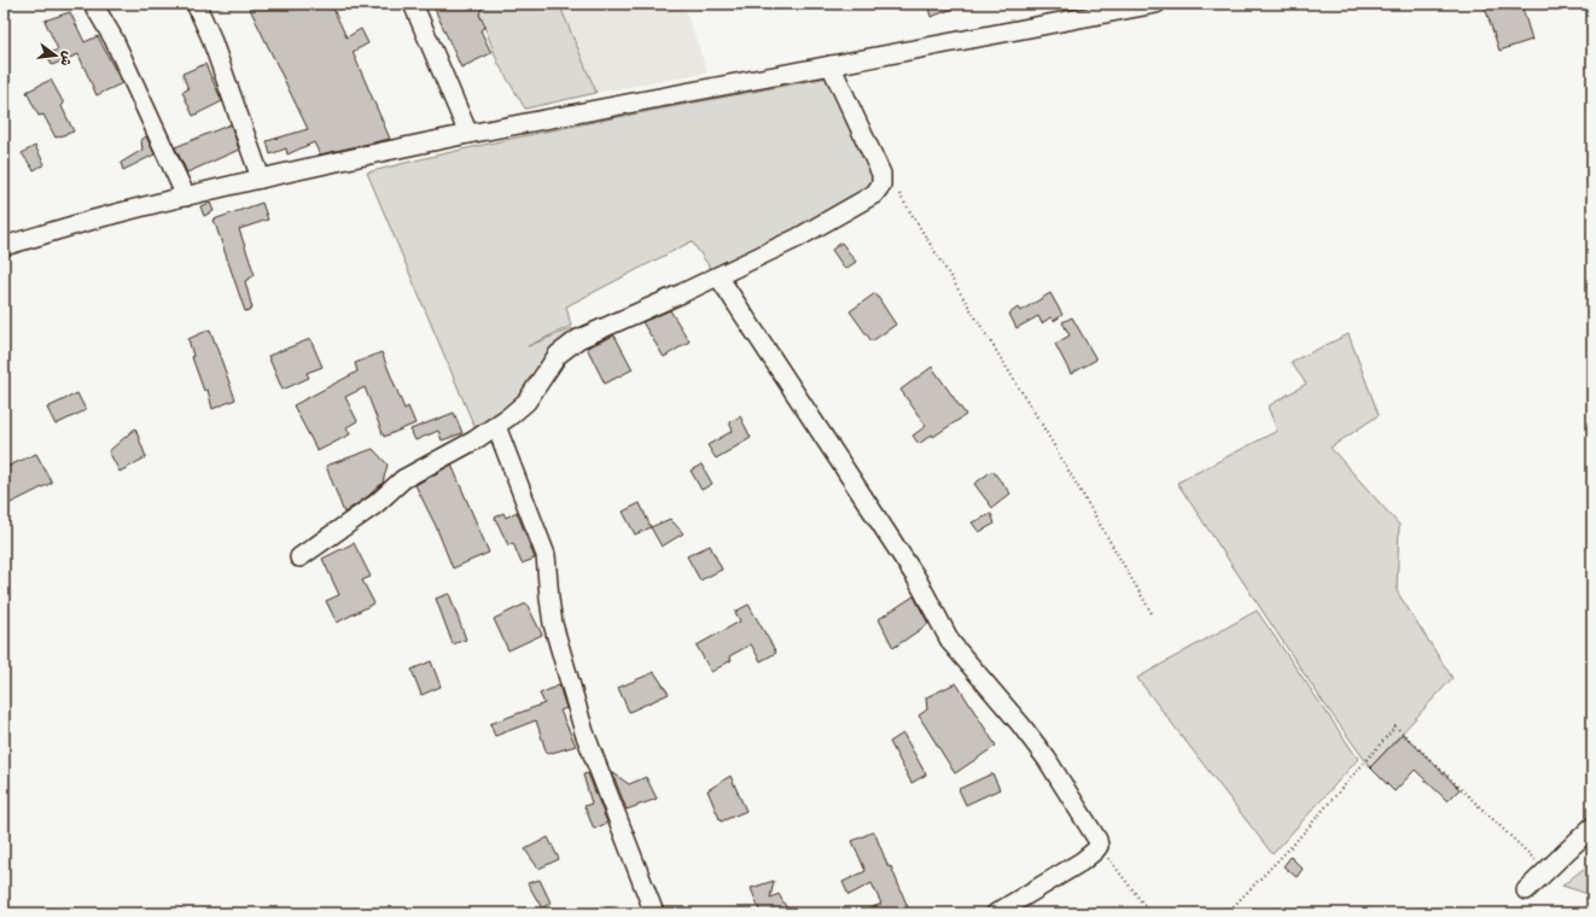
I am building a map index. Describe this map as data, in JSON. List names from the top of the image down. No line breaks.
{"north":"right"}
